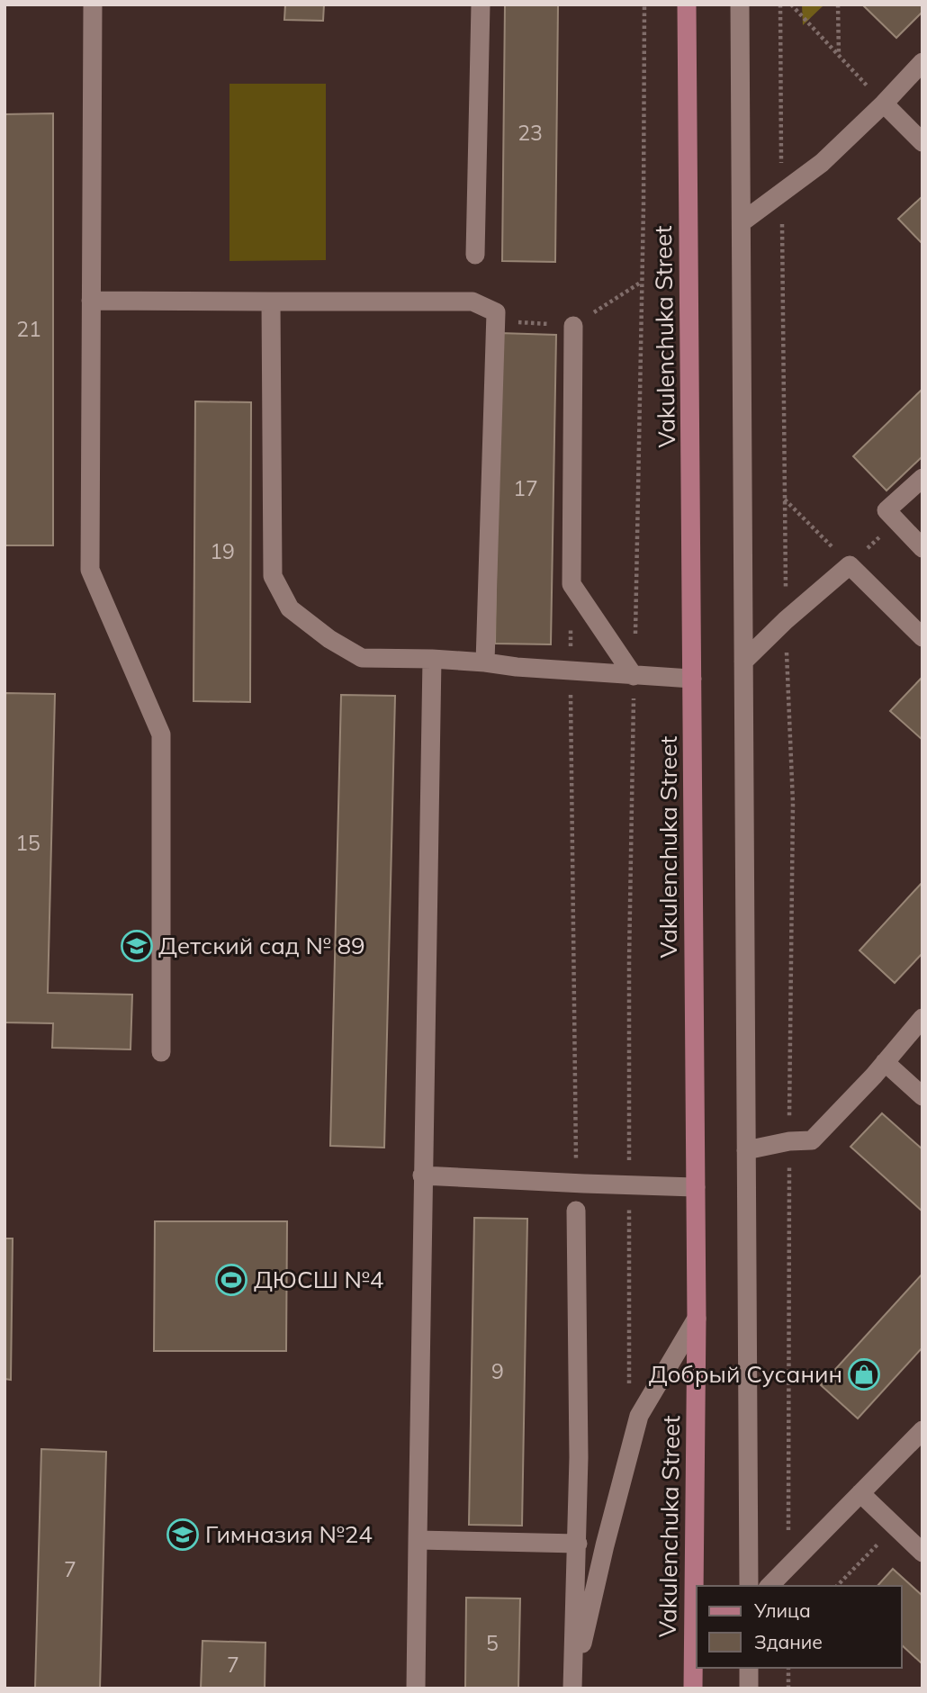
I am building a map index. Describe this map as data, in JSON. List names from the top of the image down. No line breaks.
{"streets":{"main road":["Vakulenchuka Street"]},"places":{"school or university":["Детский сад № 89","Гимназия №24"],"sports":["ДЮСШ №4"],"shop":["Добрый Сусанин"]},"house_numbers":["23","21","17","19","15","9","7","5","7"],"legend":["Улица","Здание"]}
